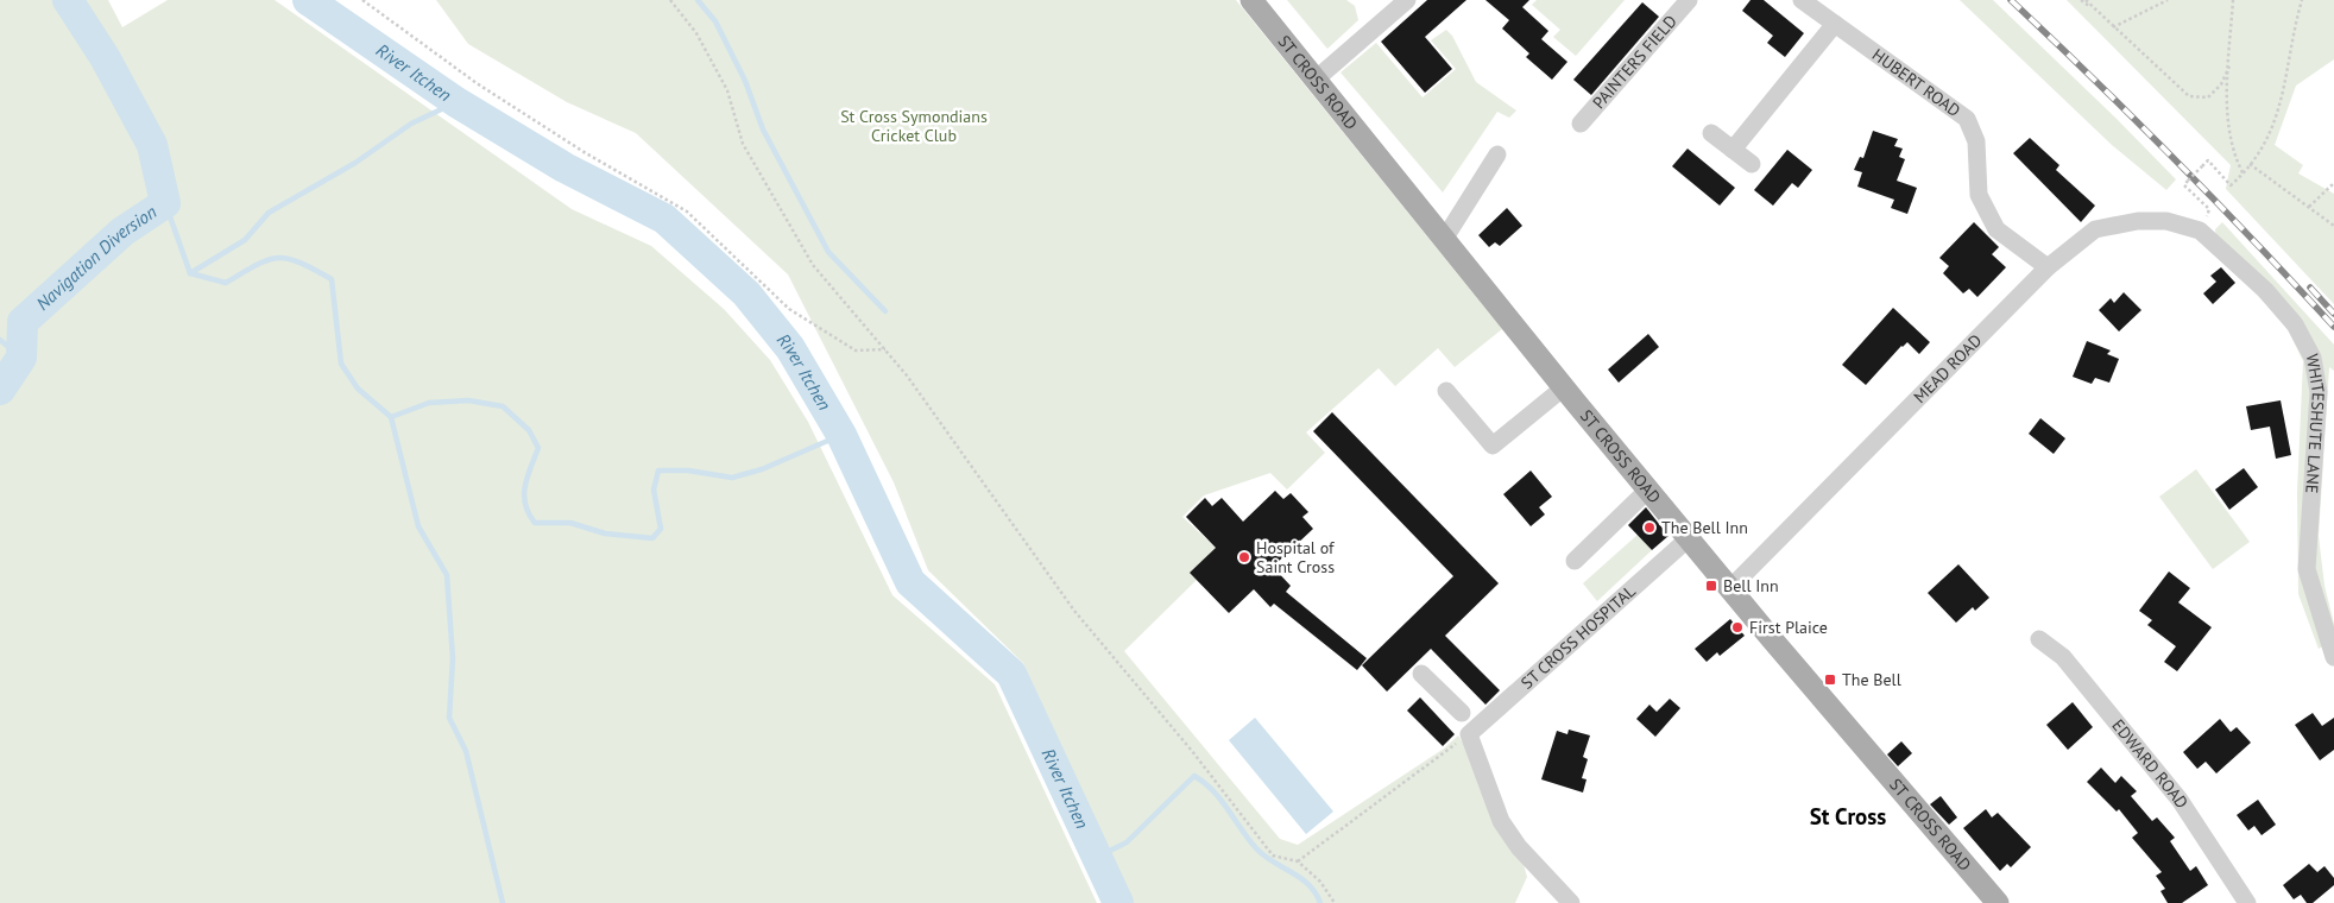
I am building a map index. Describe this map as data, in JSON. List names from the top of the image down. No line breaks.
{"streets":{"main road":["ST CROSS ROAD"],"street":["PAINTERS FIELD","HUBERT ROAD","MEAD ROAD","WHITESHUTE LANE","ST CROSS HOSPITAL","EDWARD ROAD"]},"crossings":[["ST CROSS ROAD","MEAD ROAD"],["ST CROSS ROAD","ST CROSS HOSPITAL"],["HUBERT ROAD","MEAD ROAD"],["MEAD ROAD","WHITESHUTE LANE"]],"districts":["St Cross"],"water":["River Itchen","Navigation Diversion"],"parks":["St Cross Symondians Cricket Club"],"places":{"other":["The Bell Inn","Hospital of Saint Cross","First Plaice"],"transit":["Bell Inn","The Bell"]}}
